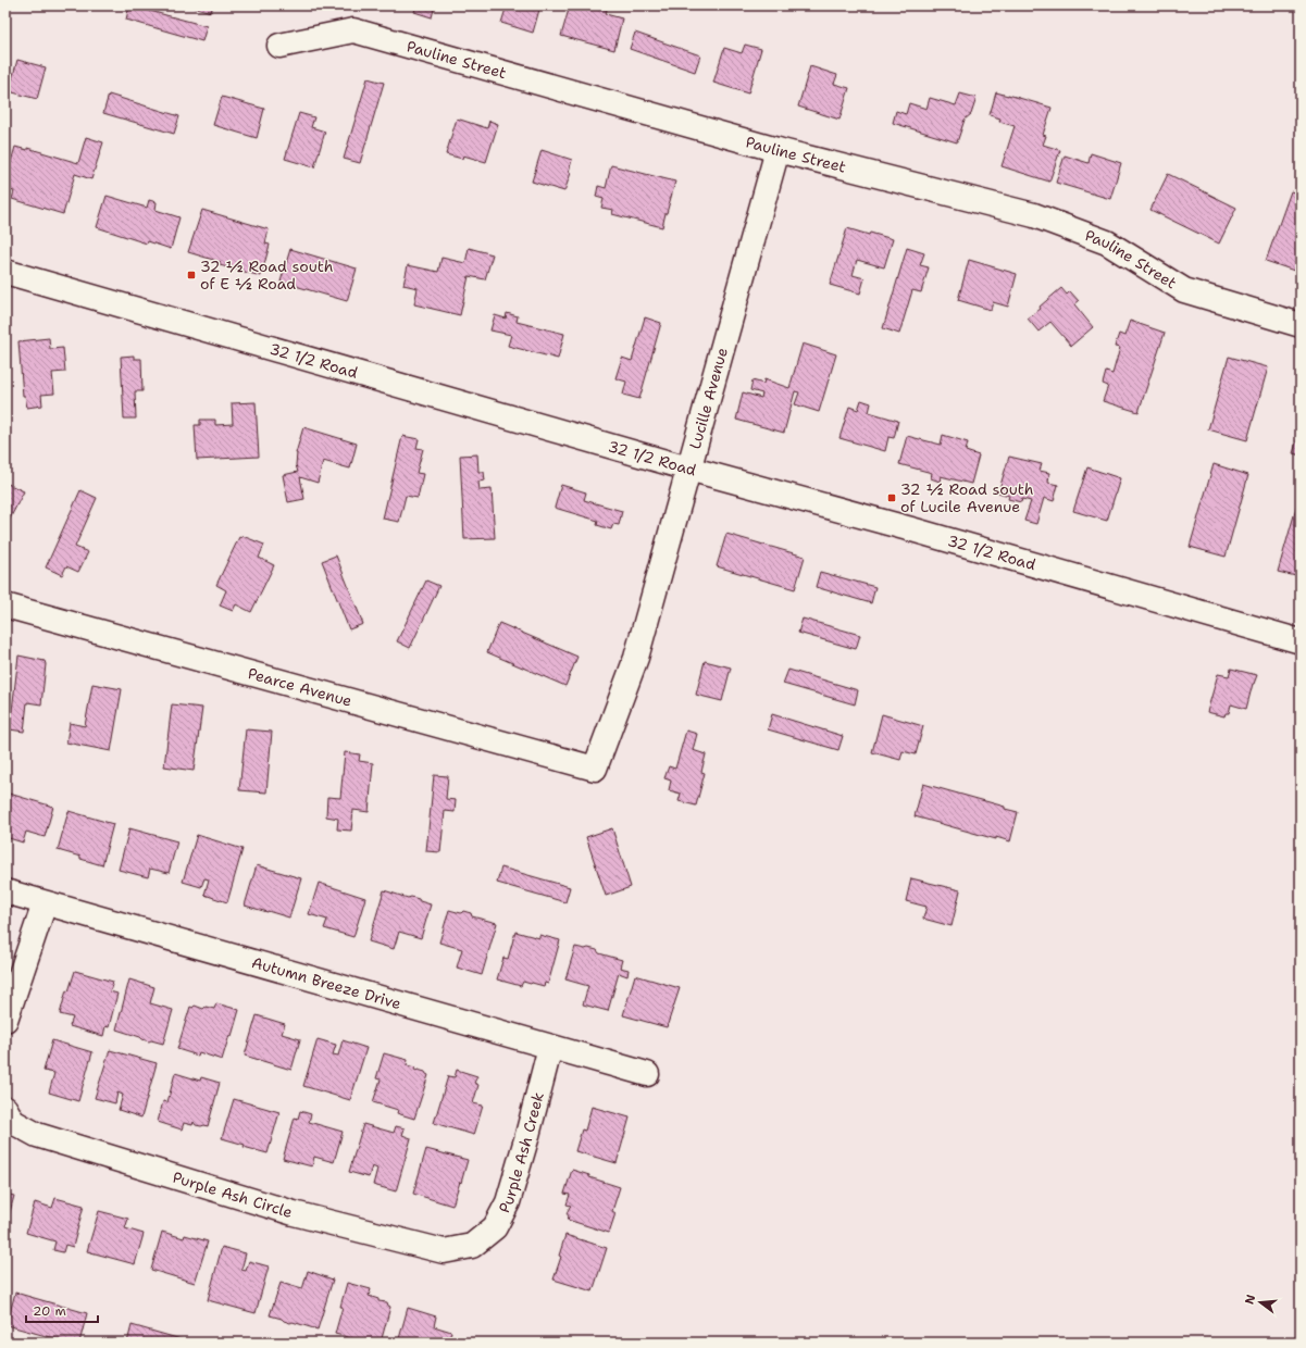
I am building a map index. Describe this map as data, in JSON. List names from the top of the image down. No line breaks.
{"streets":{"street":["Pauline Street","32 1/2 Road","Lucille Avenue","Pearce Avenue","Autumn Breeze Drive","Purple Ash Creek","Purple Ash Circle"]},"crossings":[["Pauline Street","Lucille Avenue"],["32 1/2 Road","Lucille Avenue"],["Lucille Avenue","Pearce Avenue"],["Autumn Breeze Drive","Purple Ash Creek"],["Purple Ash Creek","Purple Ash Circle"]],"places":{"transit":["32 ½ Road south of E ½ Road","32 ½ Road south of Lucile Avenue"]},"scale_bar":"20 m","north":"left"}
